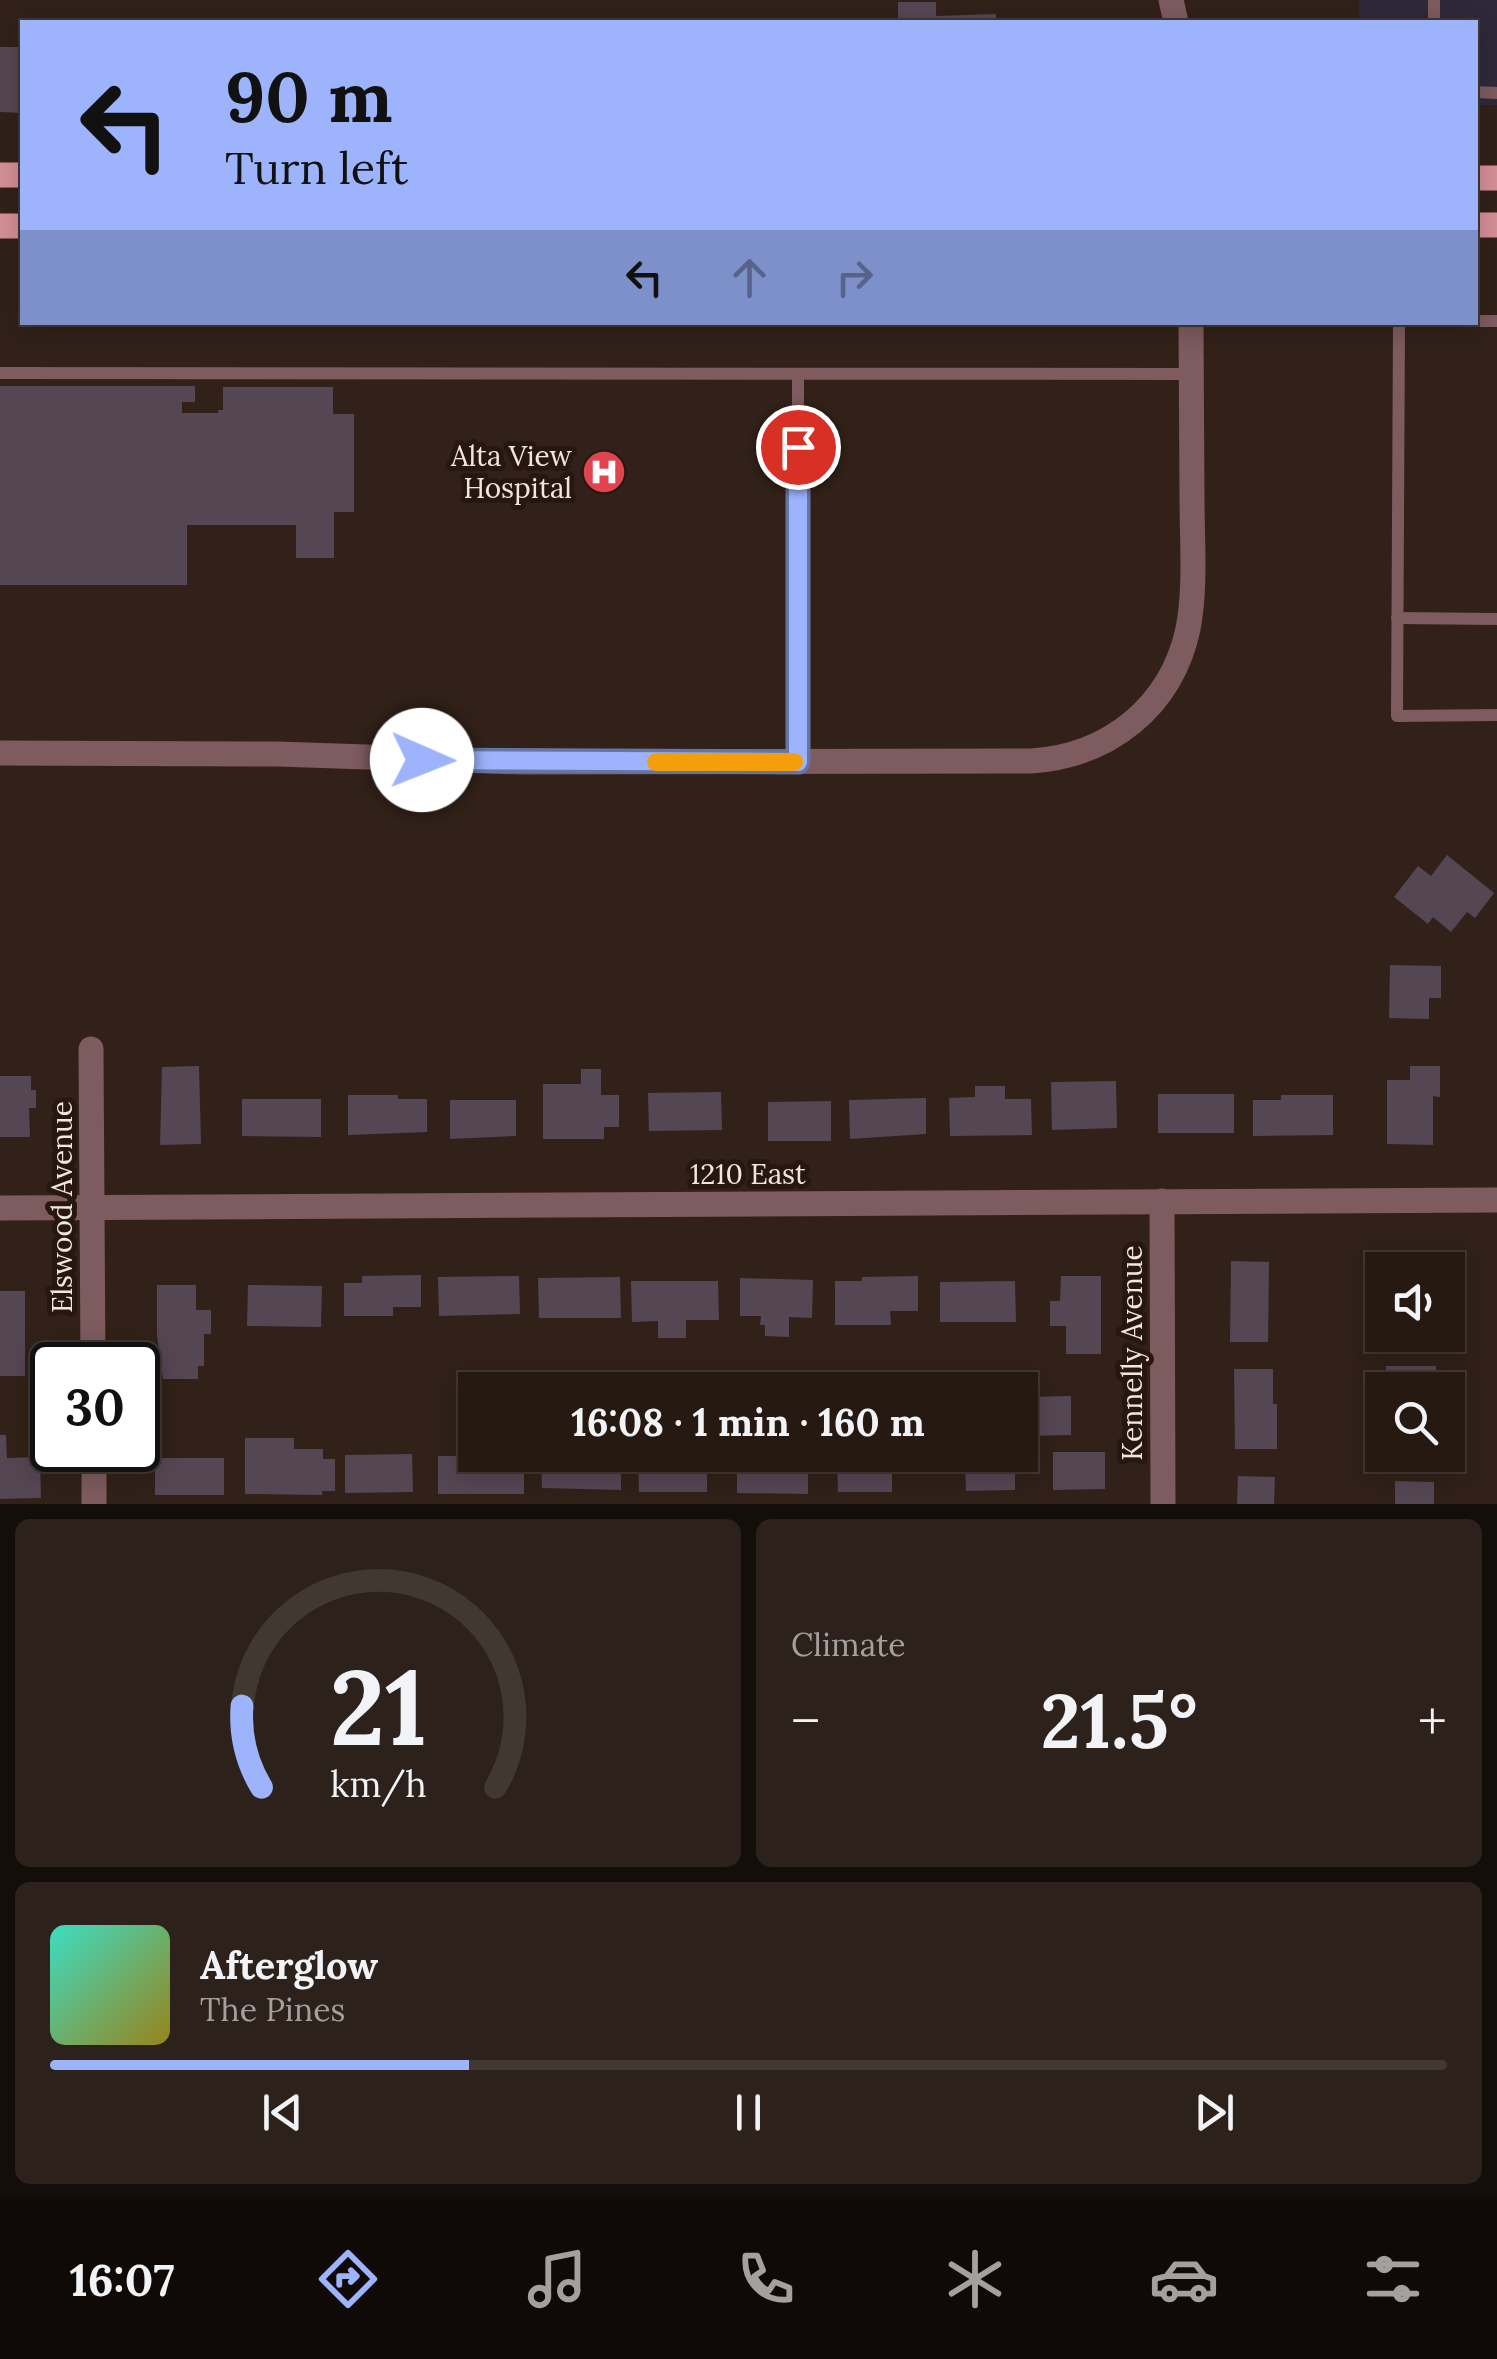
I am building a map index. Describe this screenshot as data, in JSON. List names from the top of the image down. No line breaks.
{"streets":{"street":["1210 East","Elswood Avenue","Kennelly Avenue"]},"crossings":[["1210 East","Elswood Avenue"],["1210 East","Kennelly Avenue"]],"places":{"hospital":["Alta View Hospital"]},"page":{"turn":["90 m","Turn left"],"limit":"30","trip":"16:08 · 1 min · 160 m","tile":"Climate","heat":["−","21.5°","+"],"song":["Afterglow","The Pines"],"tabs":"16:07","gauge":["21","km/h"]}}
